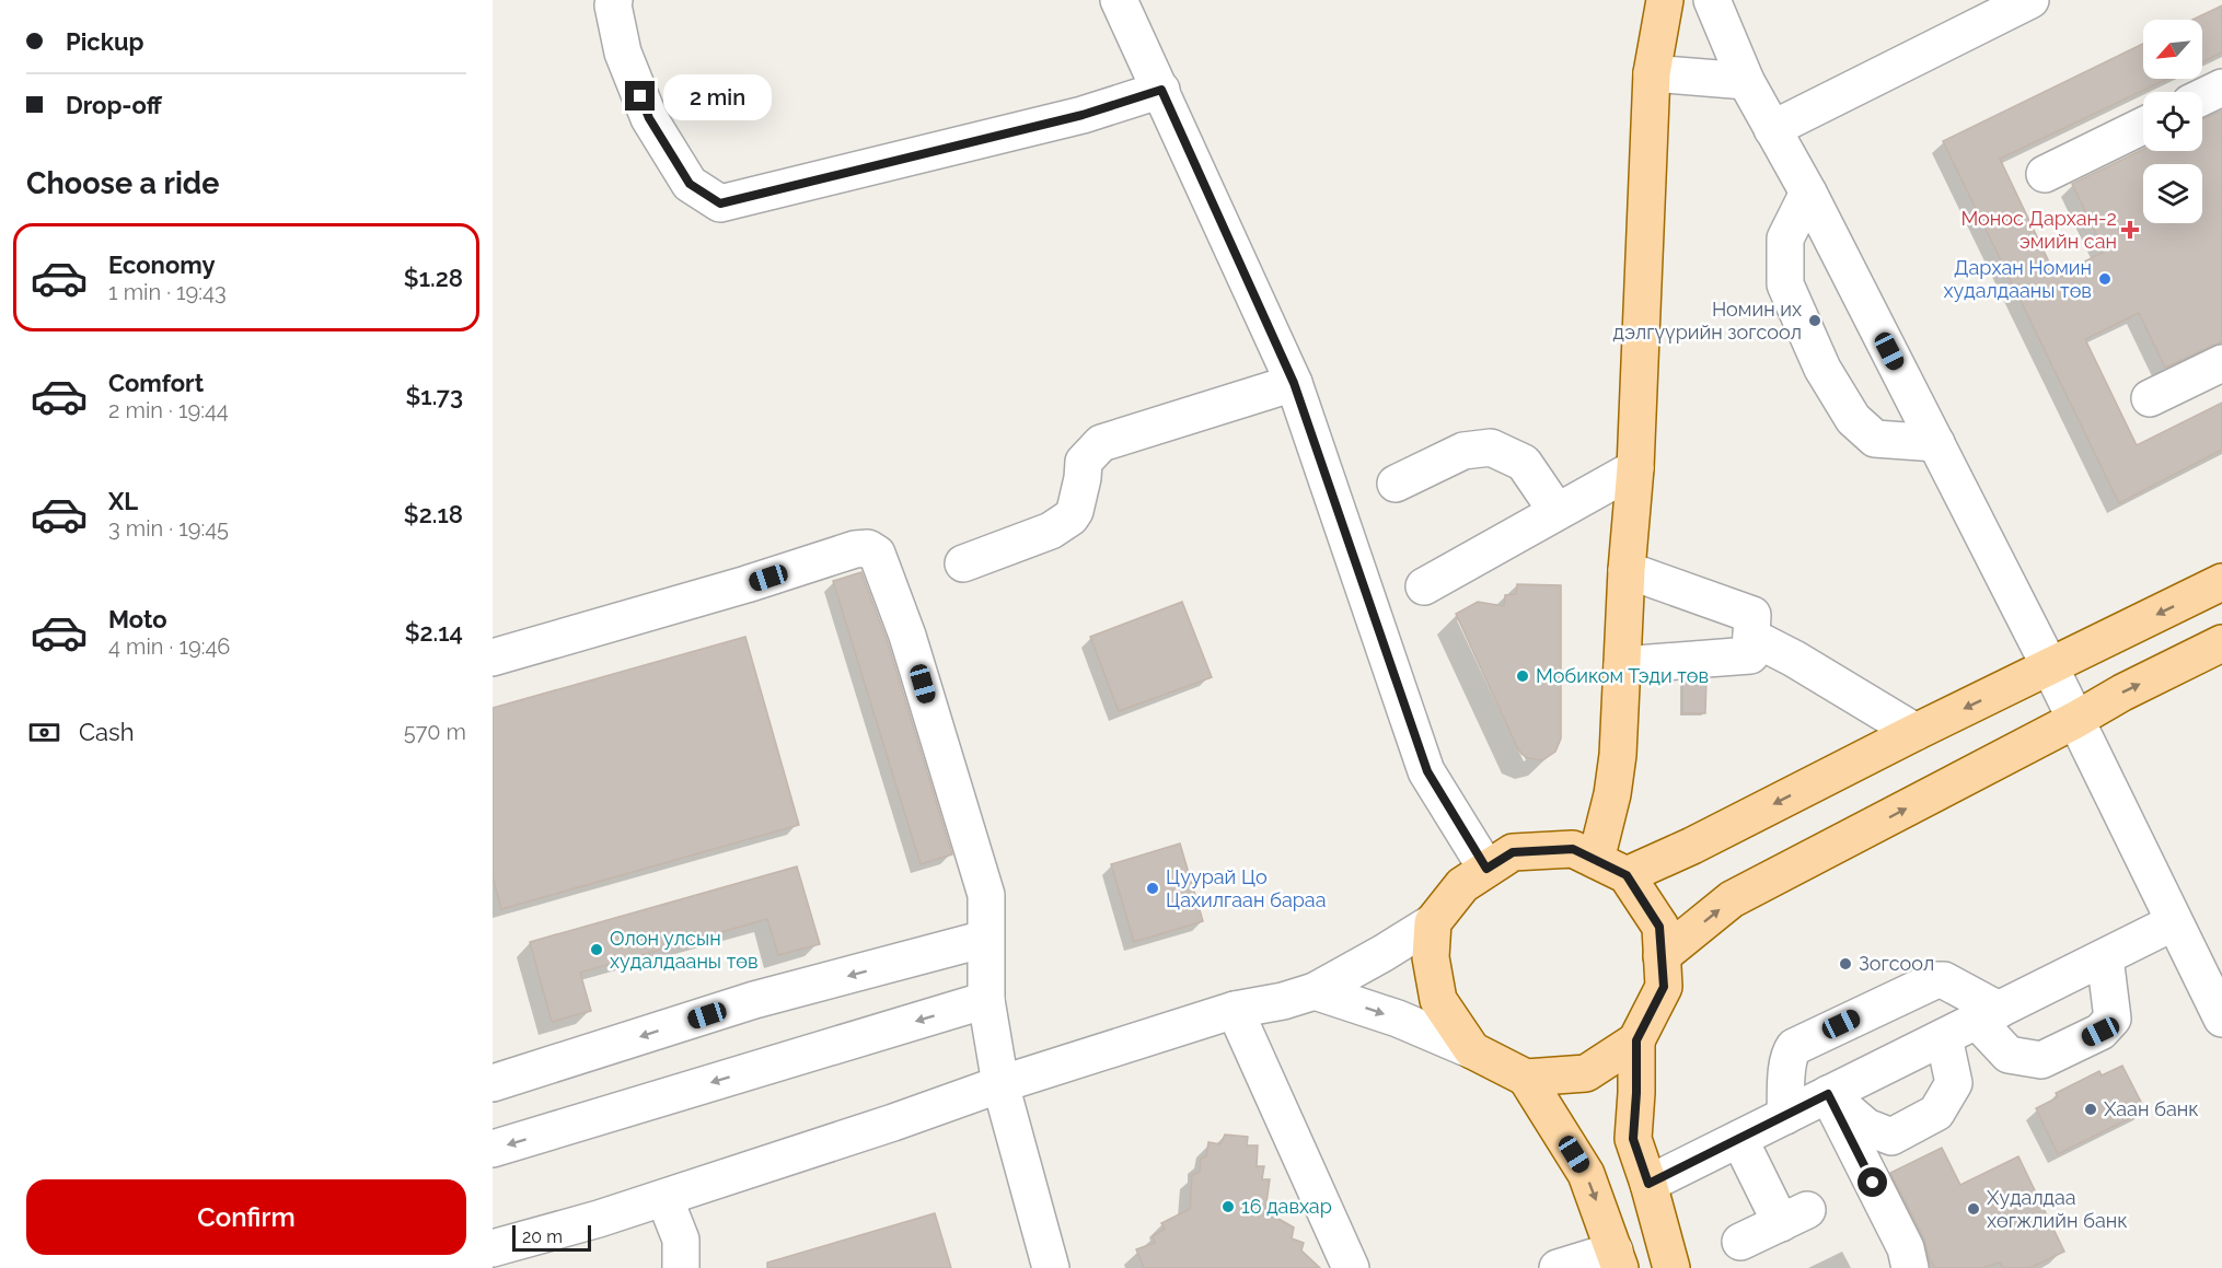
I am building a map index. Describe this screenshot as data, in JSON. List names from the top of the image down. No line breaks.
{"places":{"health":["Монос Дархан-2 эмийн сан"],"other":["Дархан Номин худалдааны төв","Номин их дэлгүүрийн зогсоол","Мобиком Тэди төв","Цуурай Цо Цахилгаан бараа","Олон улсын худалдааны төв","Зогсоол","Хаан банк","16 давхар","Худалдаа хөгжлийн банк"]},"scale_bar":"20 m","north":"bottom left","page":{"banner":["Pickup","Drop-off"],"bubble":"2 min","heading":"Choose a ride","list":[{"name":"Economy","note":"1 min · 19:43","value":"$1.28"},{"name":"Comfort","note":"2 min · 19:44","value":"$1.73"},{"name":"XL","note":"3 min · 19:45","value":"$2.18"},{"name":"Moto","note":"4 min · 19:46","value":"$2.14"}],"pay":["Cash","570 m"],"buttons":"Confirm","scale":"20 m"}}
